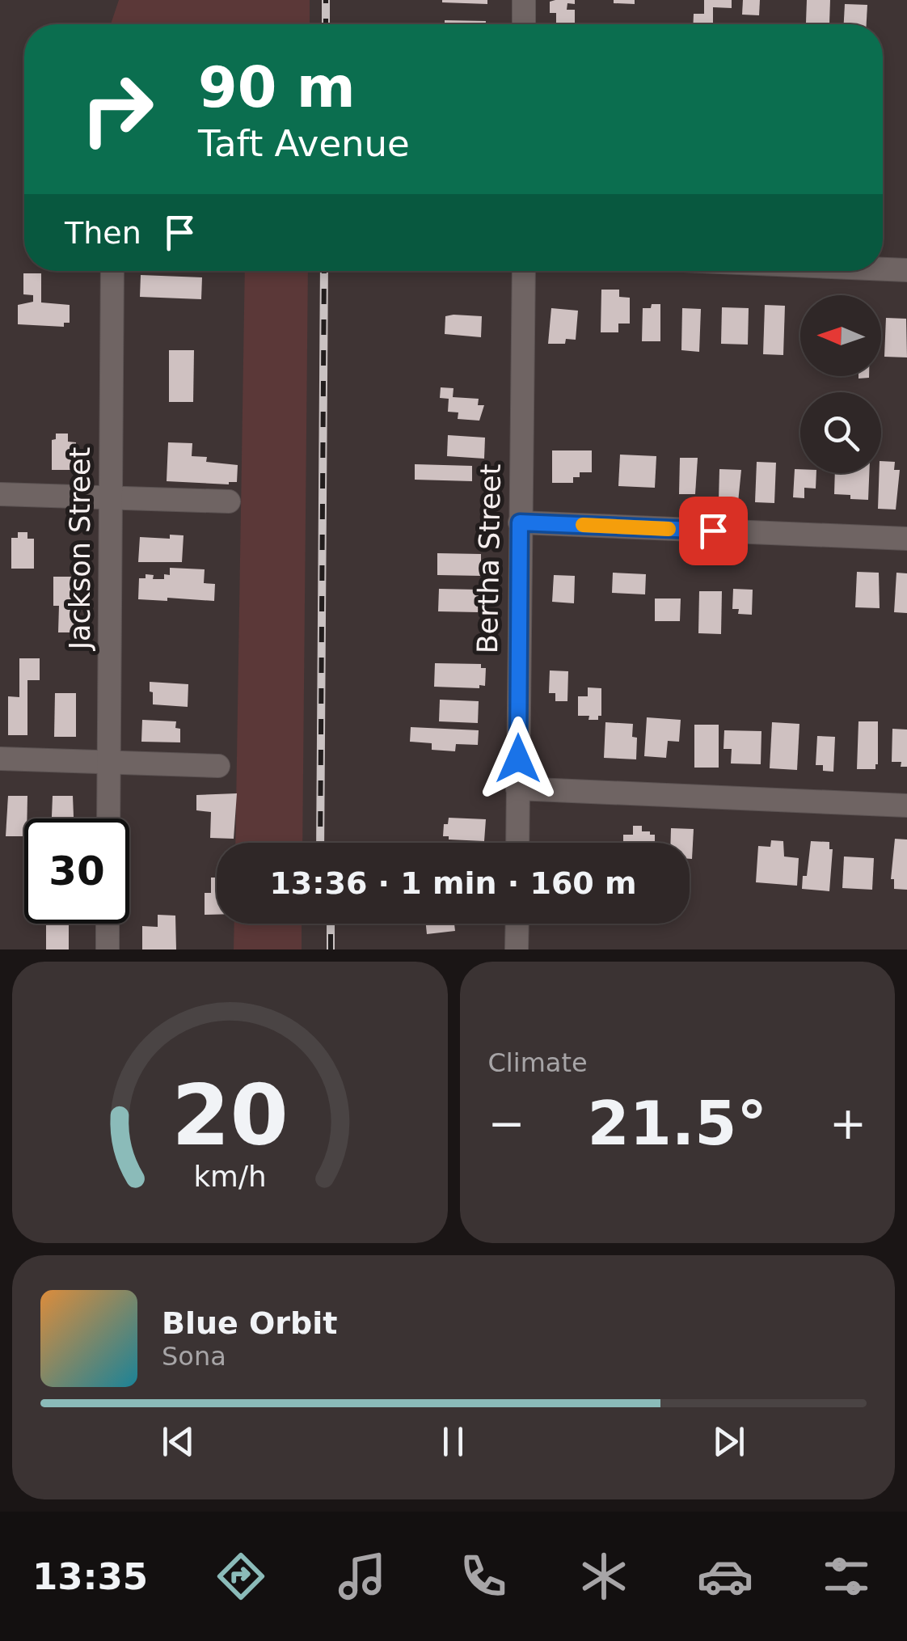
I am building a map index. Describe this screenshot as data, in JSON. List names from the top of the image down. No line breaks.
{"streets":{"street":["Jackson Street","Bertha Street"]},"north":"left","page":{"turn":["90 m","Taft Avenue"],"then":"Then","limit":"30","trip":"13:36 · 1 min · 160 m","tile":"Climate","heat":["−","21.5°","+"],"song":["Blue Orbit","Sona"],"tabs":"13:35","gauge":["20","km/h"]}}
